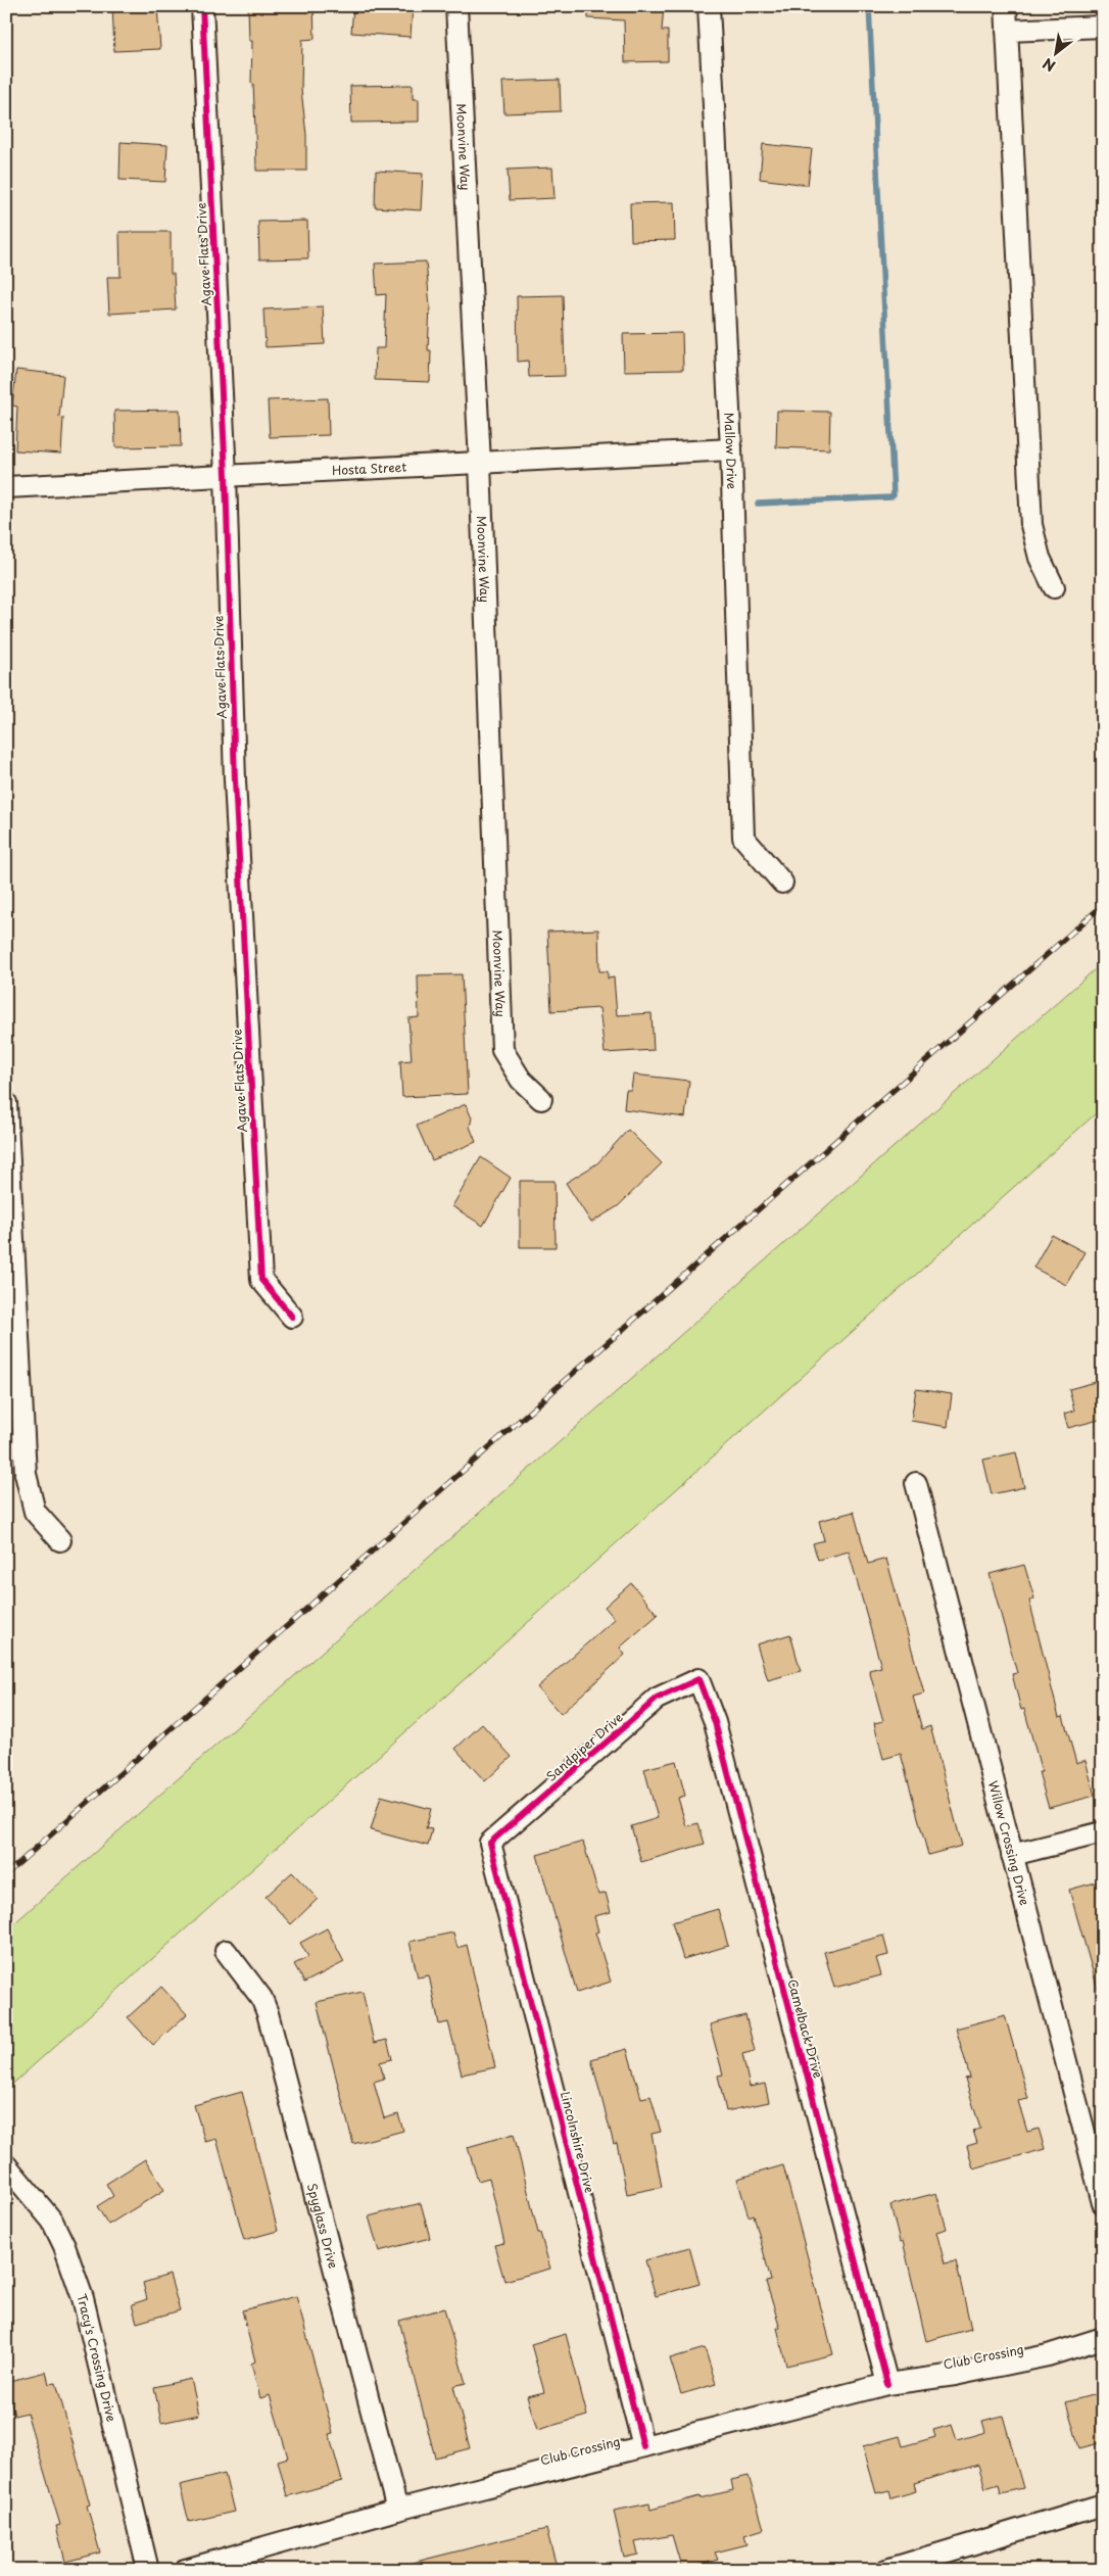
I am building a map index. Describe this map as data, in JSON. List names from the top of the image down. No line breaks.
{"streets":{"street":["Moonvine Way","Agave Flats Drive","Mallow Drive","Hosta Street","Sandpiper Drive","Willow Crossing Drive","Camelback Drive","Lincolnshire Drive","Spyglass Drive","Club Crossing","Tracy's Crossing Drive"]},"crossings":[["Moonvine Way","Hosta Street"],["Agave Flats Drive","Hosta Street"],["Mallow Drive","Hosta Street"],["Sandpiper Drive","Camelback Drive"],["Sandpiper Drive","Lincolnshire Drive"],["Camelback Drive","Club Crossing"],["Lincolnshire Drive","Club Crossing"],["Spyglass Drive","Club Crossing"]],"north":"bottom left"}
